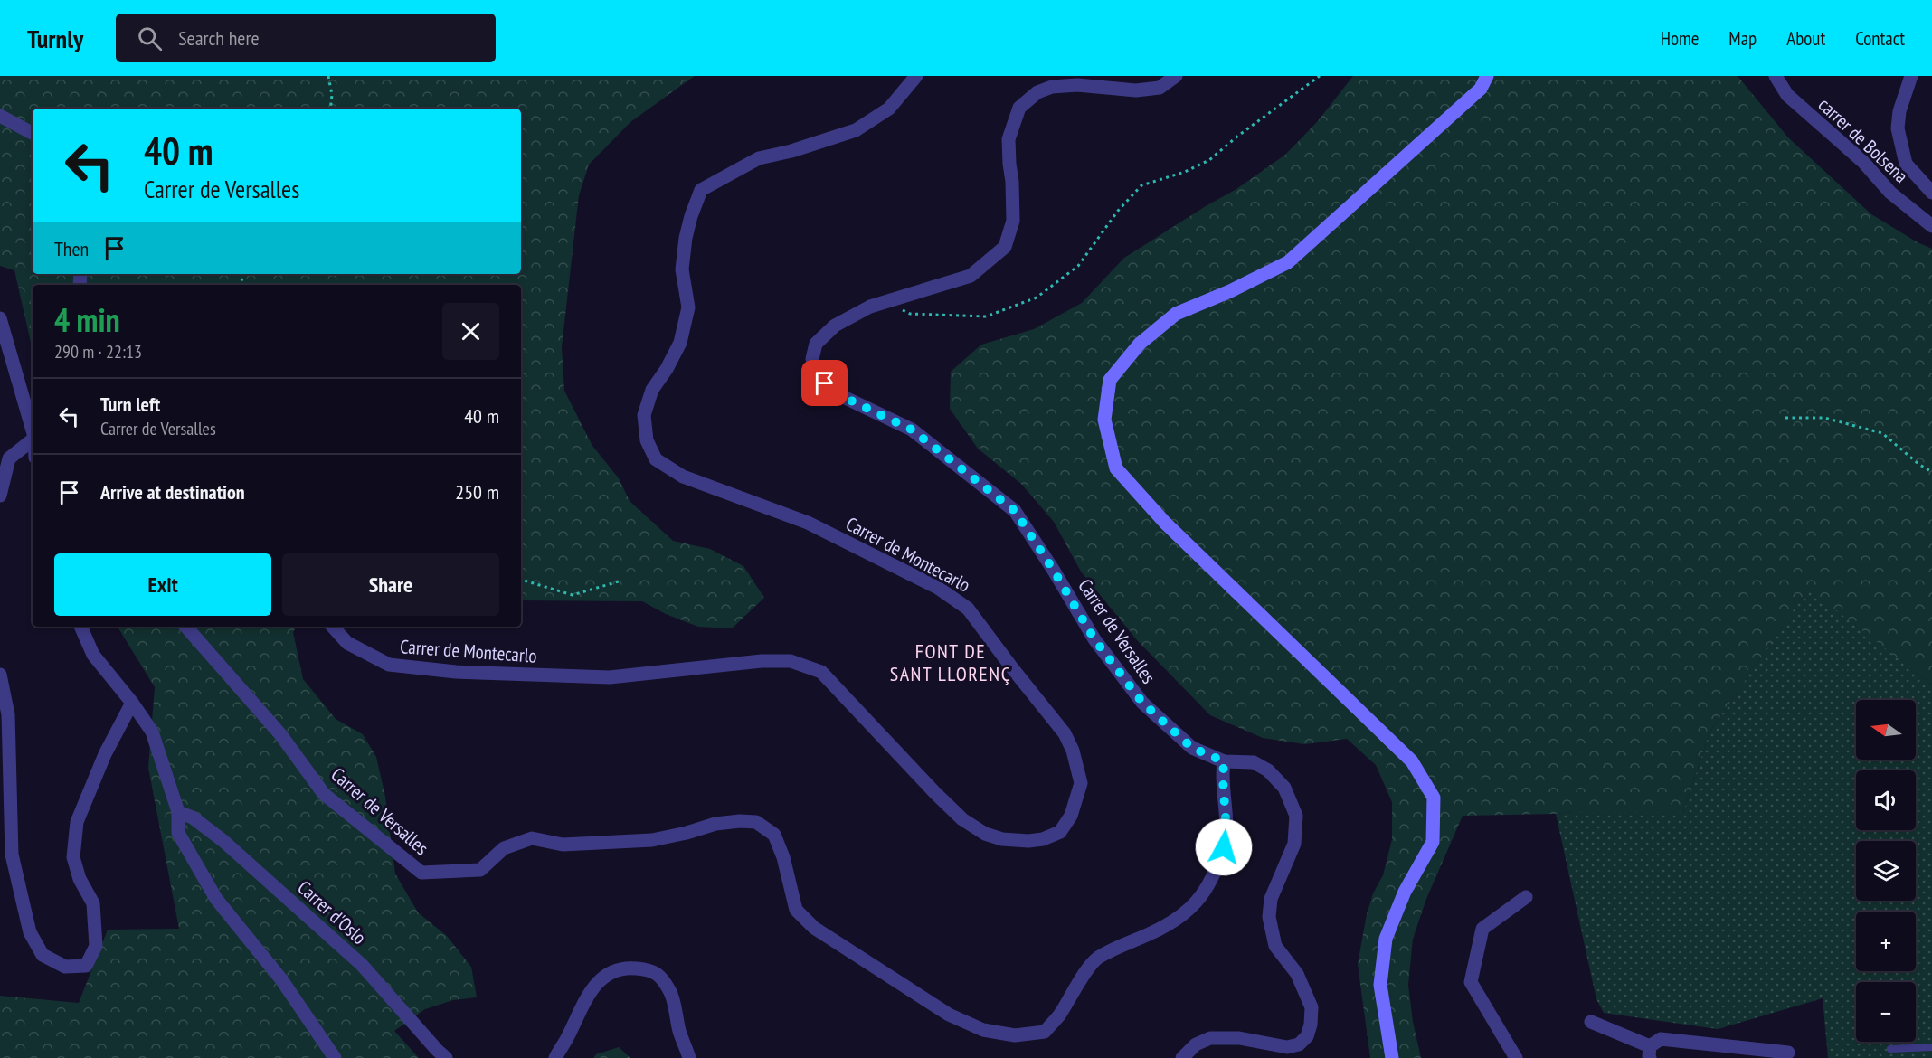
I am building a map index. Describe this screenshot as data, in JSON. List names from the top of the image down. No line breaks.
{"streets":{"street":["carrer de Bolsena","Carrer de Montecarlo","Carrer de Versalles","Carrer d'Oslo"]},"districts":["FONT DE SANT LLORENÇ"],"north":"left","page":{"header":"Turnly","search":"Search here","nav":["Home","Map","About","Contact"],"turn":["40 m","Carrer de Versalles"],"then":"Then","heading":["4 min","290 m · 22:13"],"list":[{"name":"Turn left","note":"Carrer de Versalles","value":"40 m"},{"name":"Arrive at destination","value":"250 m"}],"buttons":["Exit","Share"],"map_buttons":["+","−"]}}
